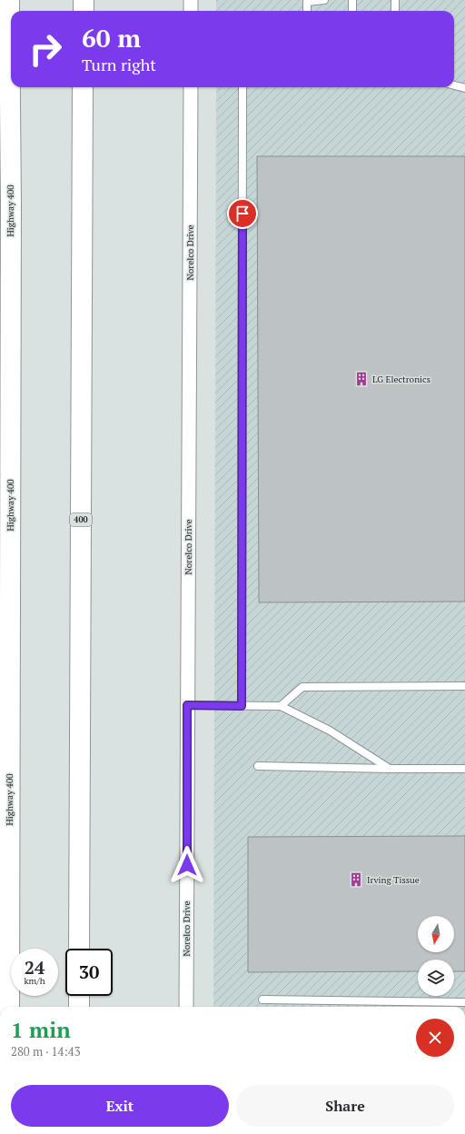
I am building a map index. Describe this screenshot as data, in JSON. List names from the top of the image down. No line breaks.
{"streets":{"highway":["Highway 400","400"],"street":["Norelco Drive"]},"places":{"building":["LG Electronics","Irving Tissue"]},"north":"bottom","page":{"turn":["60 m","Turn right"],"speed":"24 km/h","limit":"30","heading":["1 min","280 m · 14:43"],"buttons":["Exit","Share"]}}
